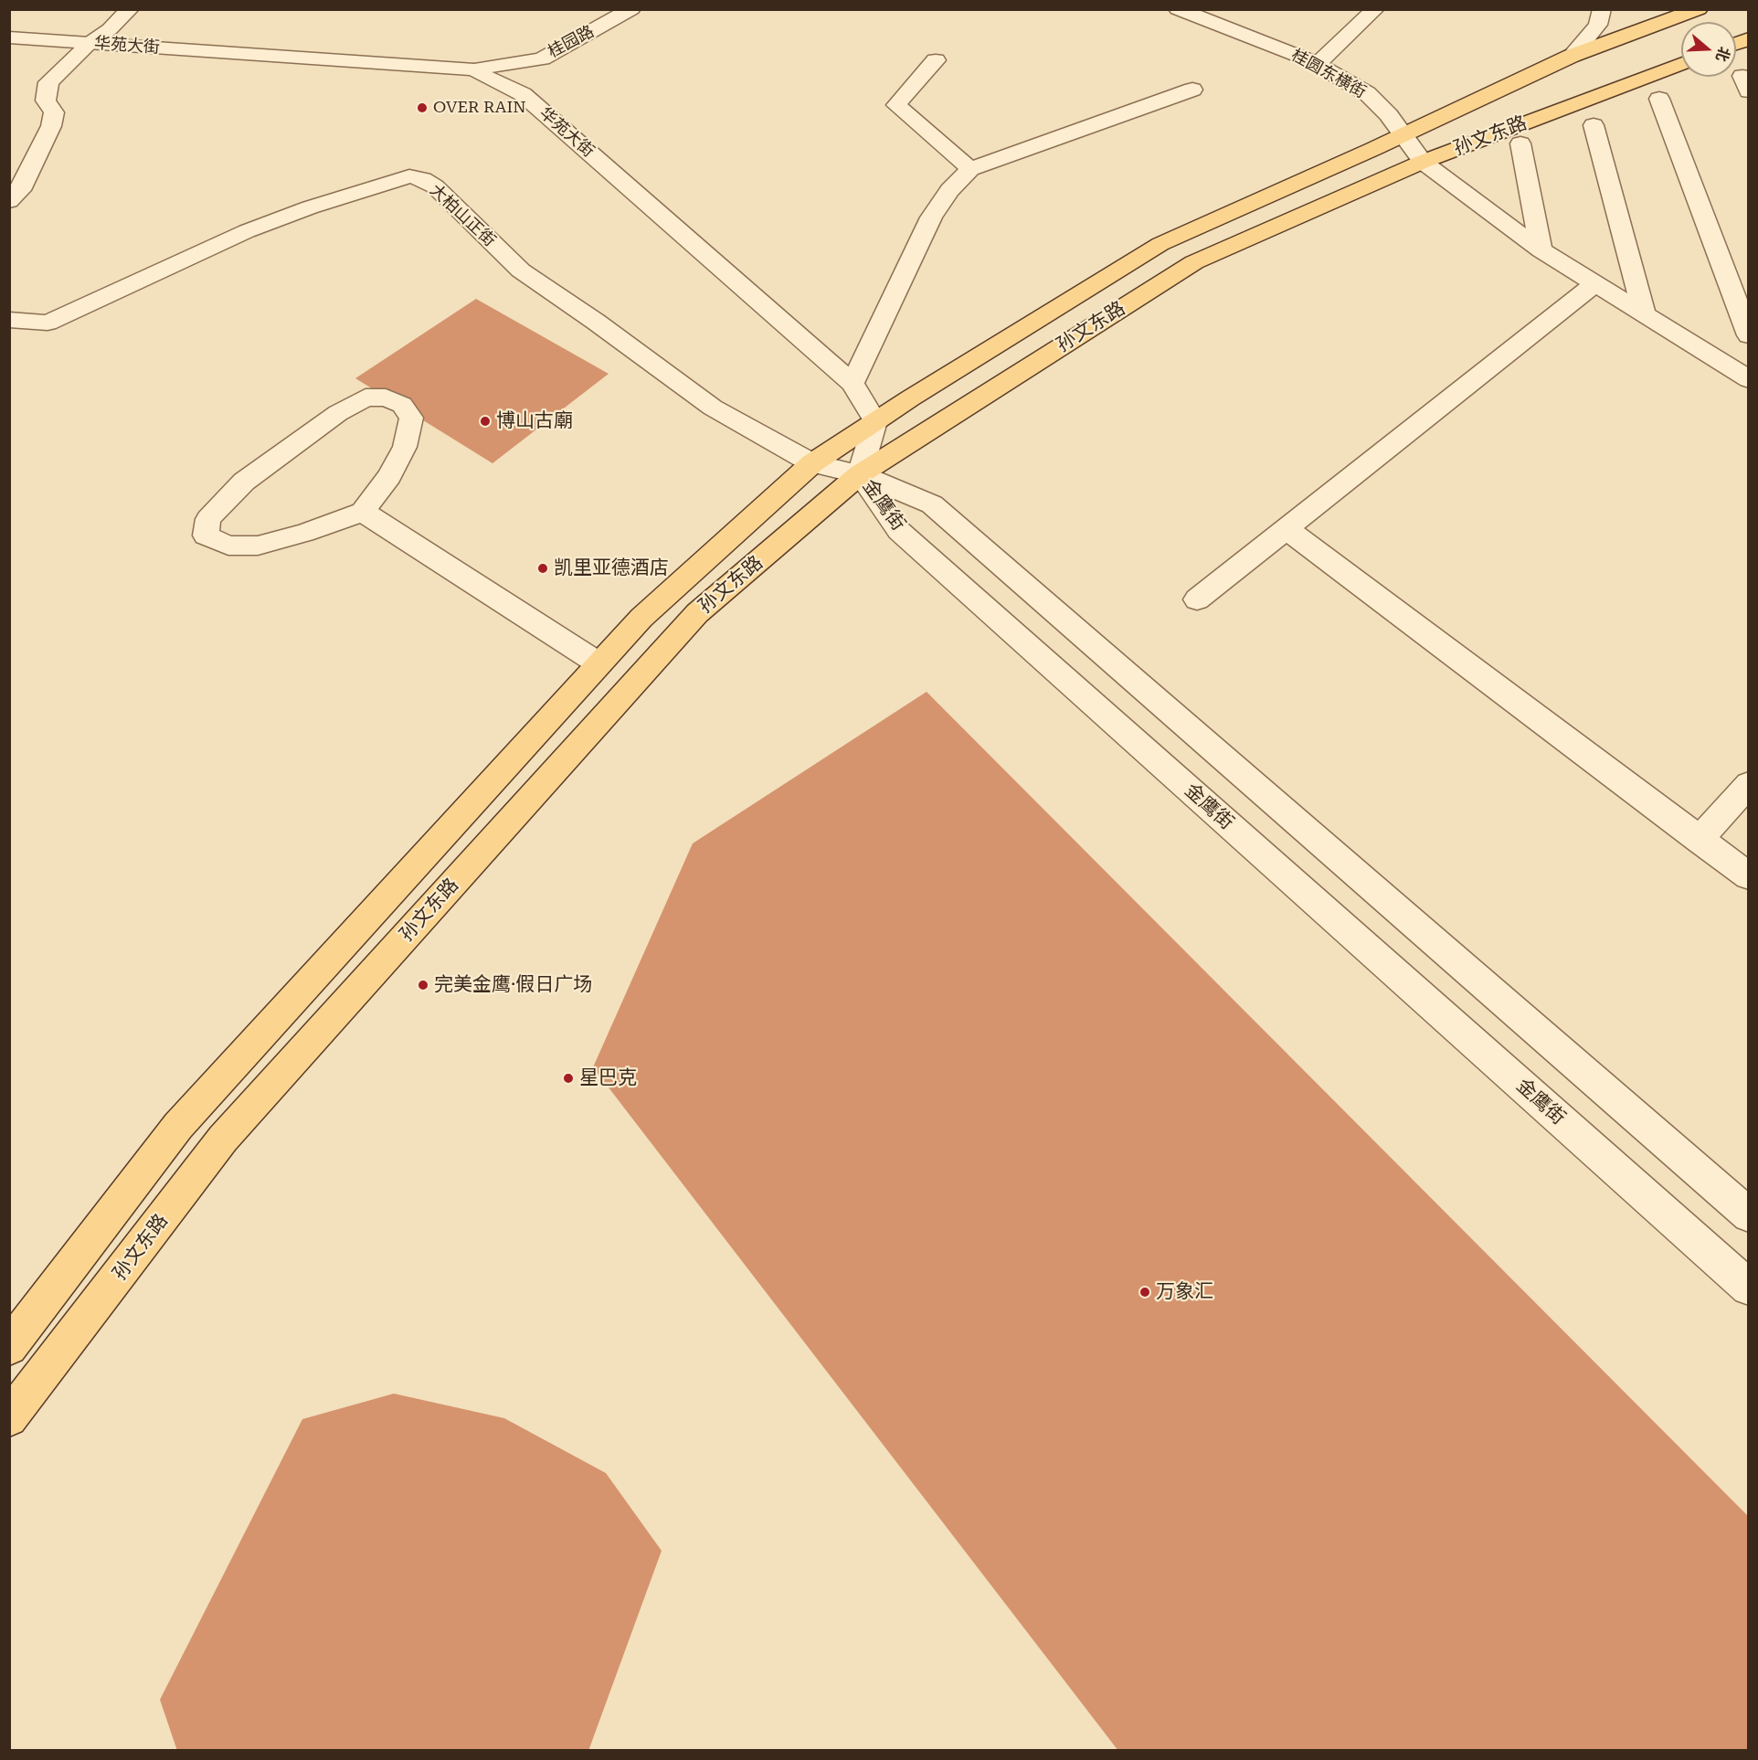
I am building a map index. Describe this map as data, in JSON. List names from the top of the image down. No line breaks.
{"streets":{"main road":["孙文东路"],"street":["桂园路","华苑大街","桂圆东横街","大柏山正街","金鹰街"]},"crossings":[["桂园路","华苑大街"],["华苑大街","孙文东路"],["桂圆东横街","孙文东路"],["孙文东路","大柏山正街"],["孙文东路","金鹰街"],["大柏山正街","金鹰街"]],"places":["OVER RAIN","博山古廟","凯里亚德酒店","完美金鹰·假日广场","星巴克","万象汇"],"north":"right"}
